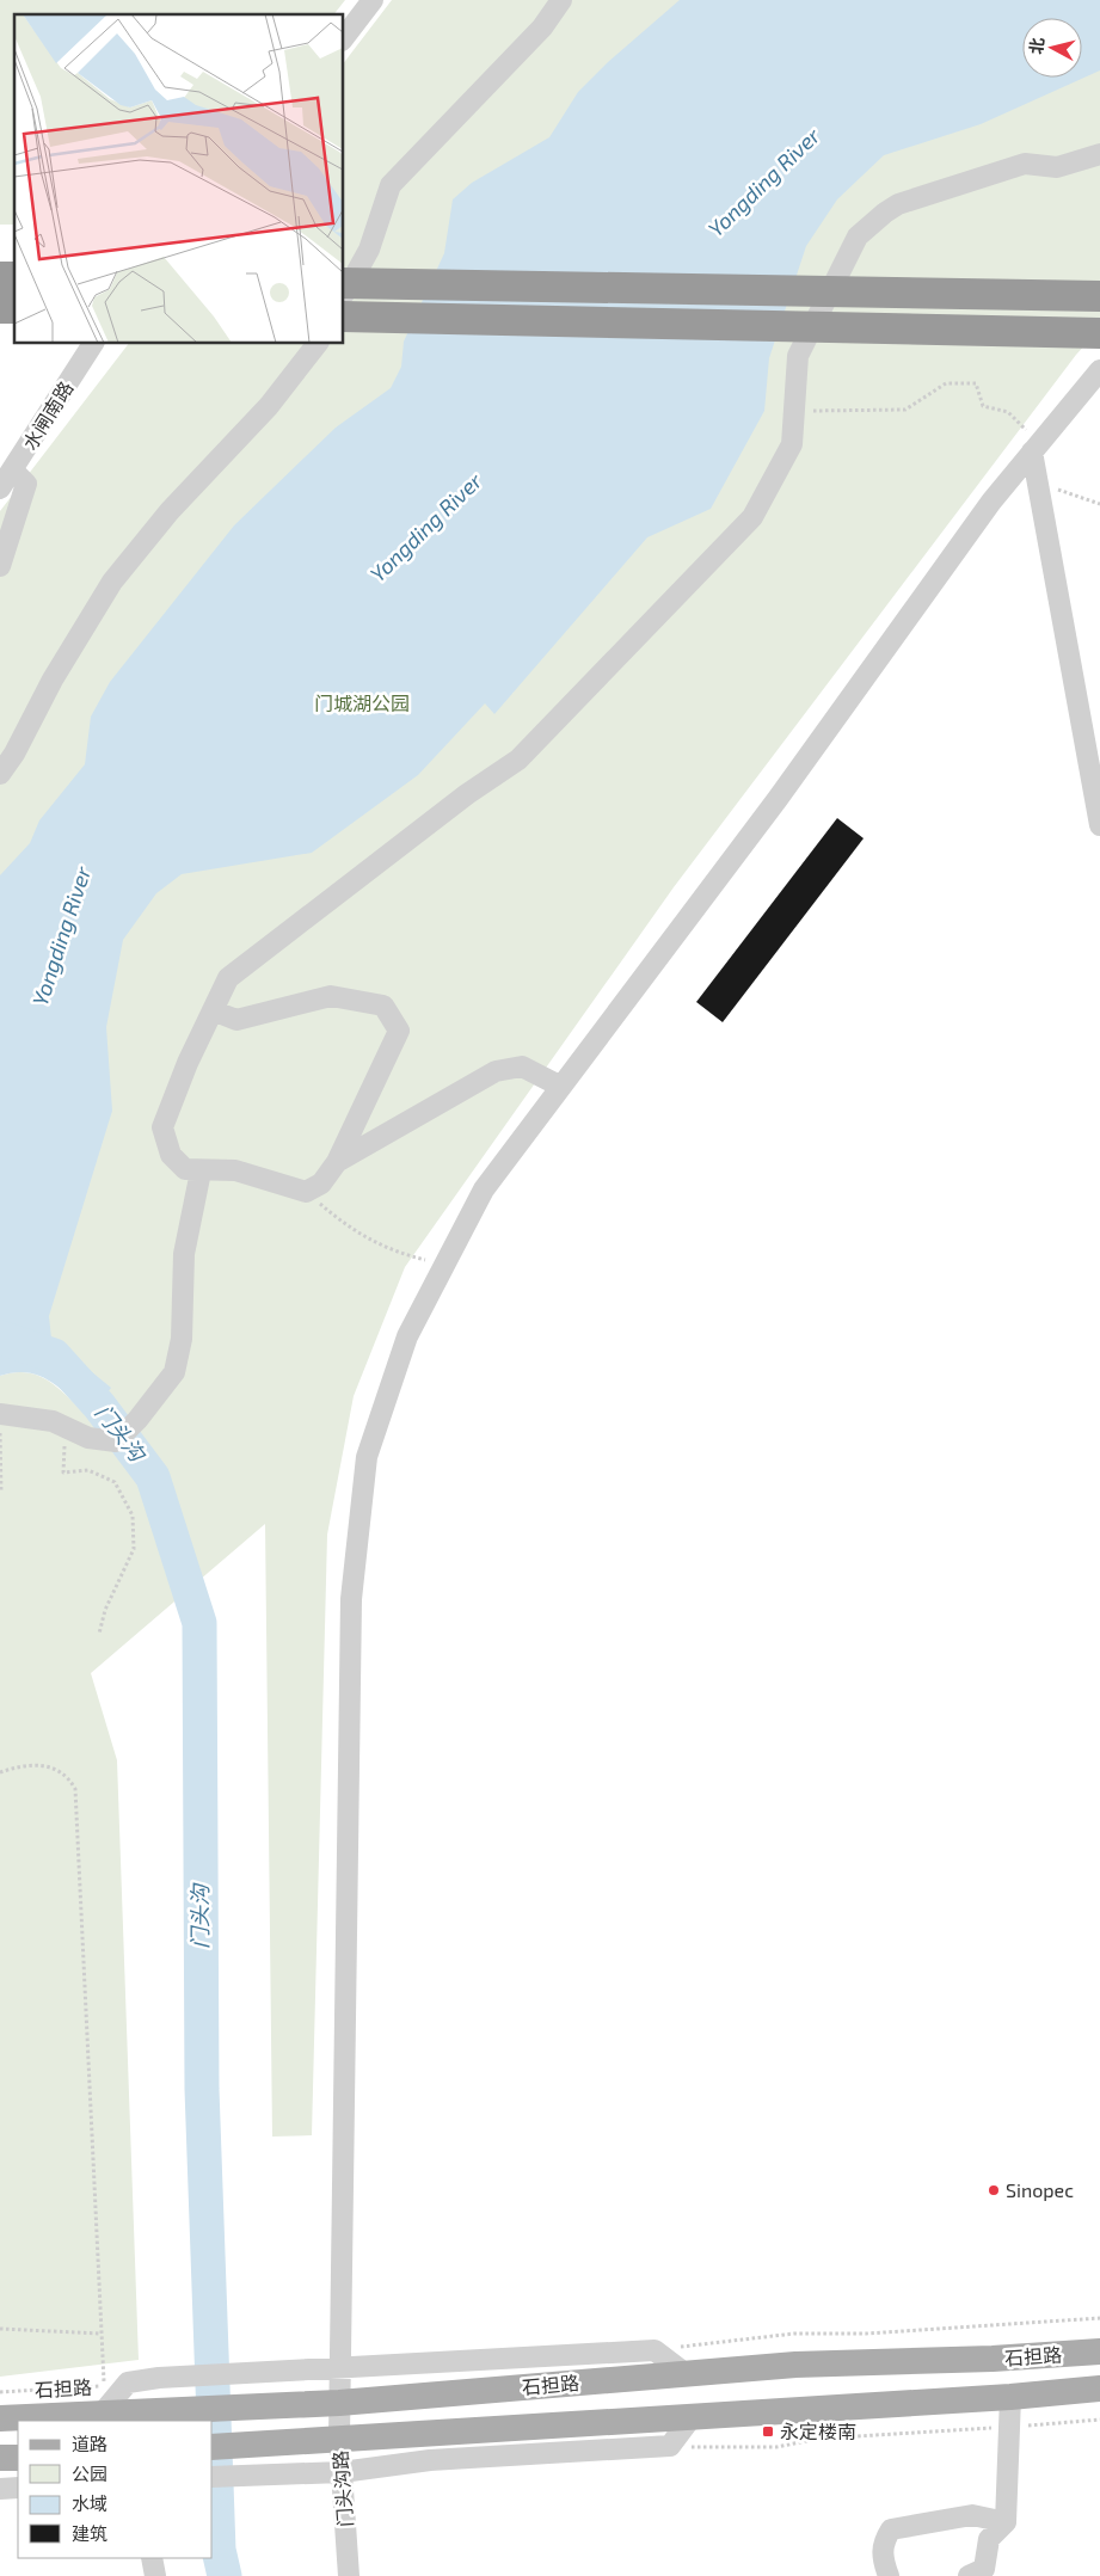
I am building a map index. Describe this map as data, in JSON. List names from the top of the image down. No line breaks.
{"streets":{"main road":["石担路"],"street":["水闸南路","门头沟路"]},"crossings":[["石担路","门头沟路"]],"water":["Yongding River","门头沟"],"parks":["门城湖公园"],"places":{"other":["Sinopec"],"transit":["永定楼南"]},"legend":["道路","公园","水域","建筑"],"north":"left"}
